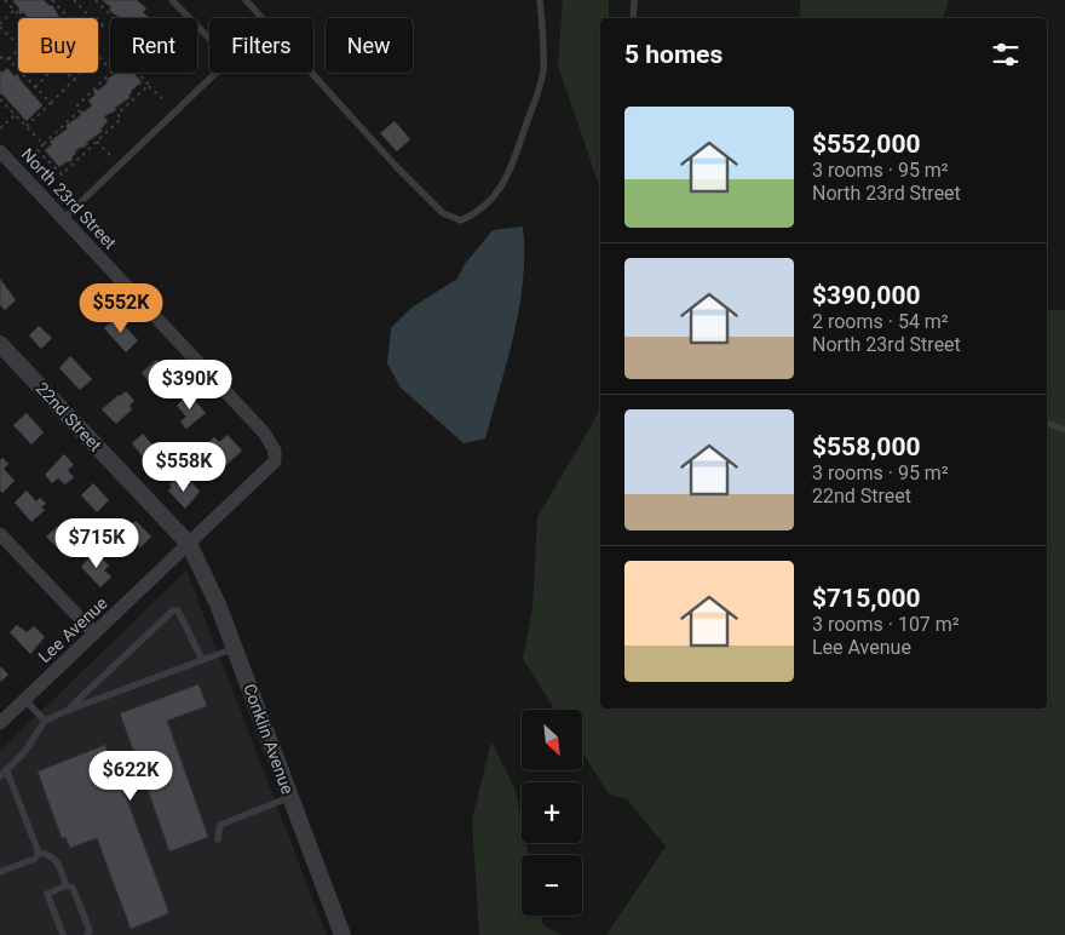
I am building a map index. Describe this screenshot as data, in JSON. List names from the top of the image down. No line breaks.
{"streets":{"street":["North 23rd Street","22nd Street","Lee Avenue","Conklin Avenue"]},"crossings":[["North 23rd Street","Lee Avenue"],["22nd Street","Lee Avenue"],["22nd Street","Conklin Avenue"],["Lee Avenue","Conklin Avenue"]],"north":"bottom right","page":{"chip":["Buy","Rent","Filters","New"],"heading":"5 homes","list":[{"name":"$552,000","note":"3 rooms · 95 m² · North 23rd Street"},{"name":"$390,000","note":"2 rooms · 54 m² · North 23rd Street"},{"name":"$558,000","note":"3 rooms · 95 m² · 22nd Street"},{"name":"$715,000","note":"3 rooms · 107 m² · Lee Avenue"}],"price":["$552K","$390K","$558K","$715K","$622K"],"map_buttons":["+","−"]}}
